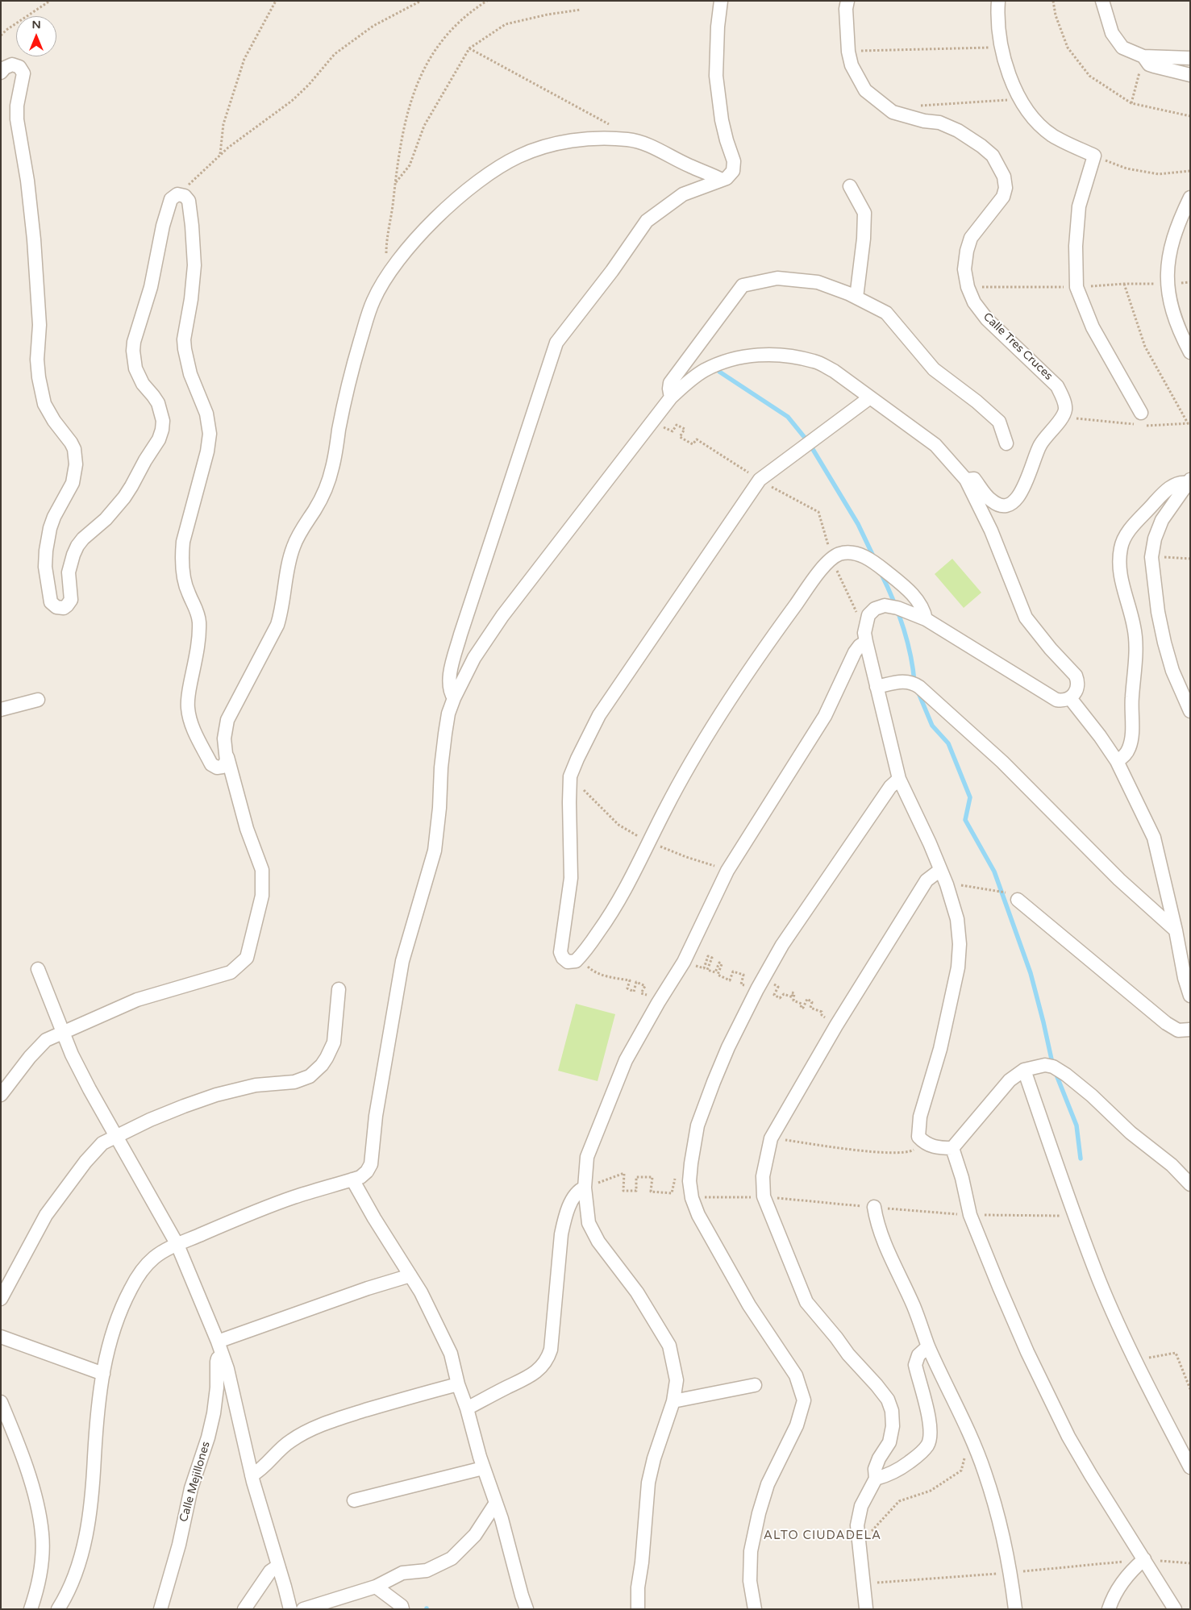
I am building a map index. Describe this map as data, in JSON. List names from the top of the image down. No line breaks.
{"streets":{"street":["Calle Tres Cruces","Calle Mejillones"]},"districts":["ALTO CIUDADELA"],"north":"top"}
